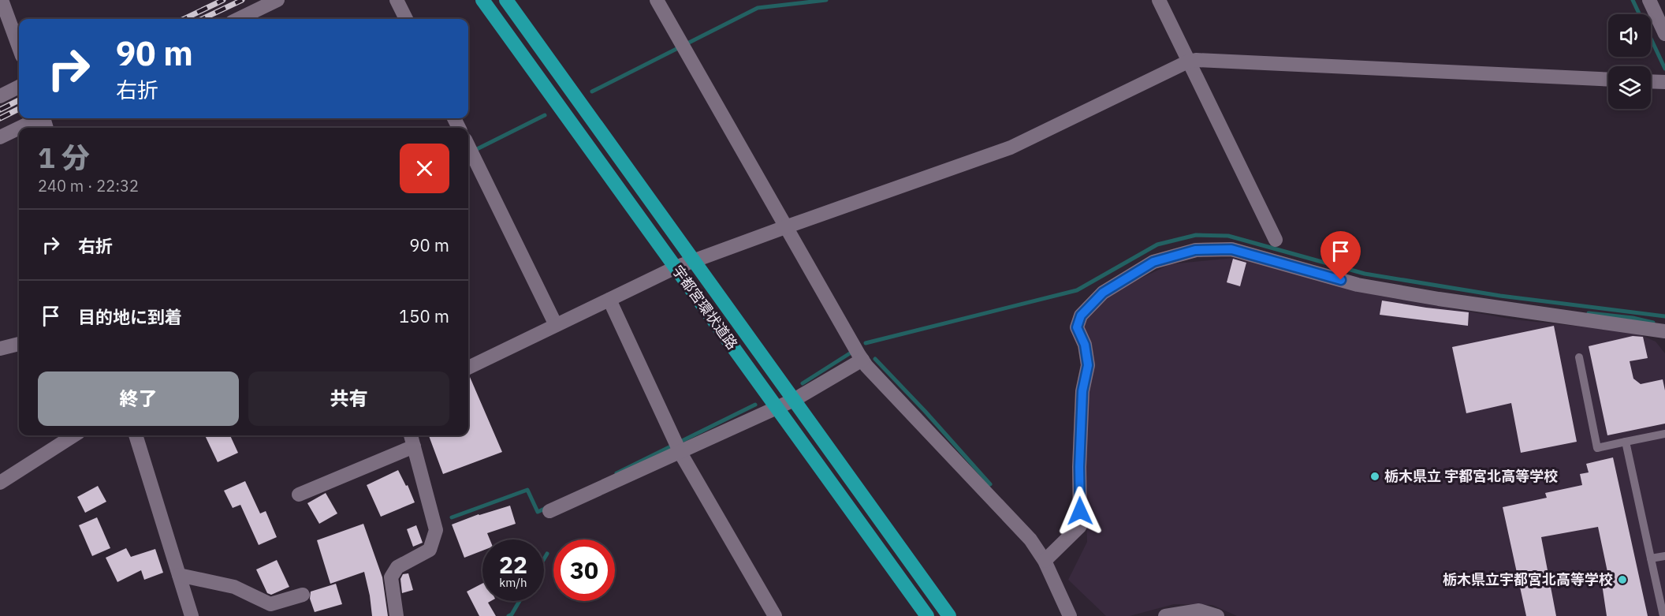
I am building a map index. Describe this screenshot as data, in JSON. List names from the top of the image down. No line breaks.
{"streets":{"highway":["宇都宮環状道路"]},"places":["栃木県立 宇都宮北高等学校","栃木県立宇都宮北高等学校"],"page":{"turn":["90 m","右折"],"heading":["1 分","240 m · 22:32"],"list":[{"name":"右折","value":"90 m"},{"name":"目的地に到着","value":"150 m"}],"buttons":["終了","共有"],"speed":"22 km/h","limit":"30"}}
